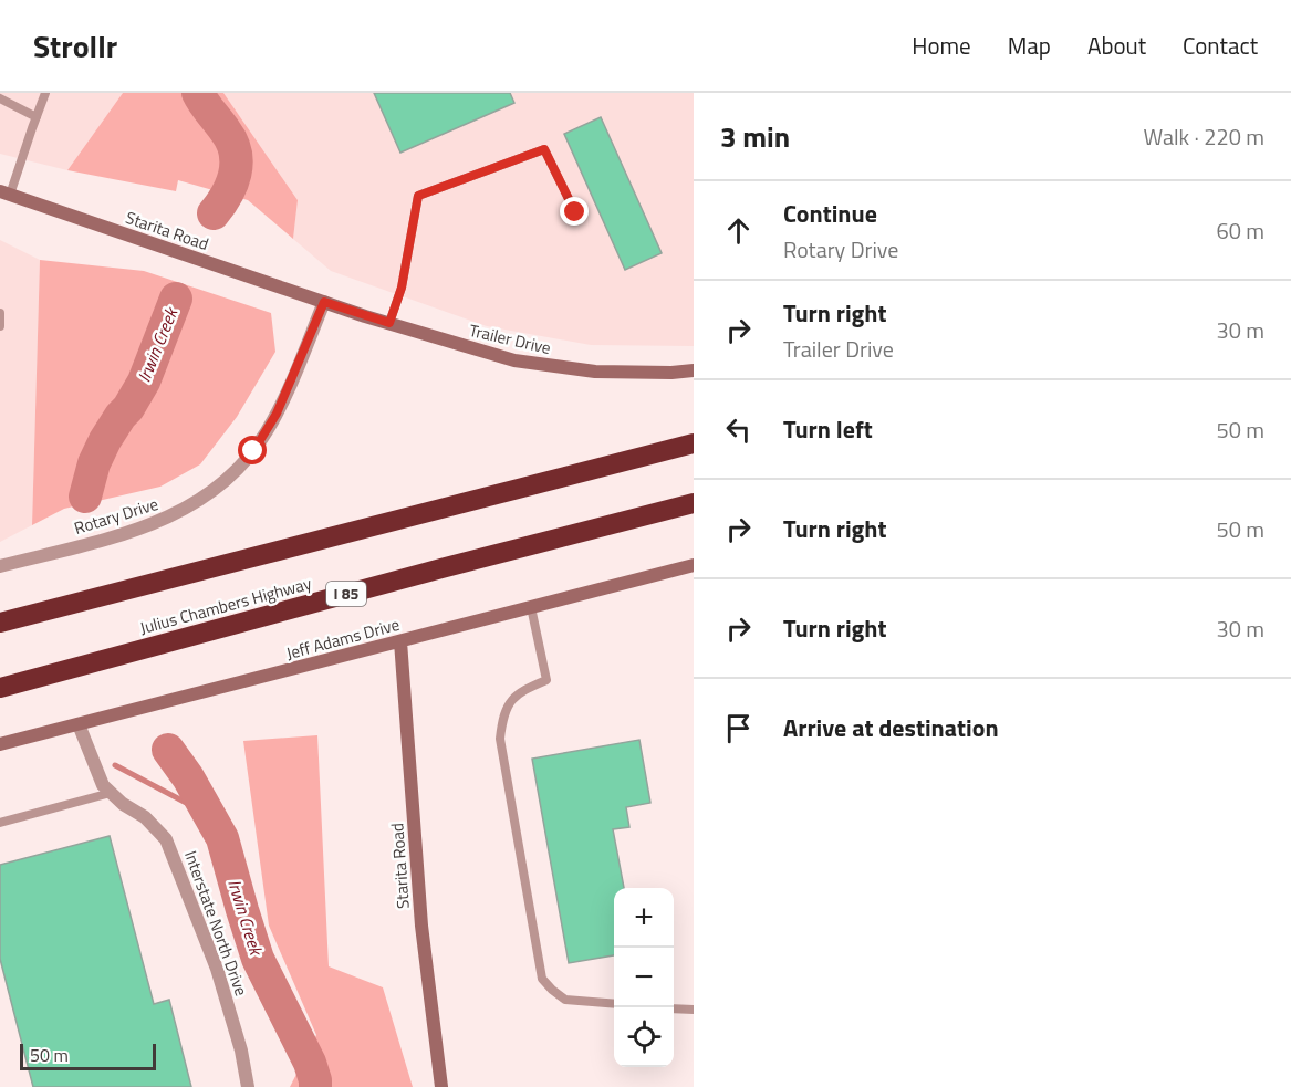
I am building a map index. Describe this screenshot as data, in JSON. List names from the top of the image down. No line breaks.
{"streets":{"highway":["I 85","Julius Chambers Highway"],"street":["Starita Road","Trailer Drive","Rotary Drive","Jeff Adams Drive","Interstate North Drive"]},"crossings":[["Starita Road","Trailer Drive"],["Starita Road","Rotary Drive"],["Starita Road","Jeff Adams Drive"],["Trailer Drive","Rotary Drive"],["Jeff Adams Drive","Interstate North Drive"]],"water":["Irwin Creek"],"scale_bar":"50 m","page":{"header":"Strollr","nav":["Home","Map","About","Contact"],"heading":["3 min","Walk · 220 m"],"list":[["Continue","Rotary Drive","60 m"],["Turn right","Trailer Drive","30 m"],["Turn left","50 m"],["Turn right","50 m"],["Turn right","30 m"],"Arrive at destination"],"map_buttons":["+","−"],"scale":"50 m"}}
